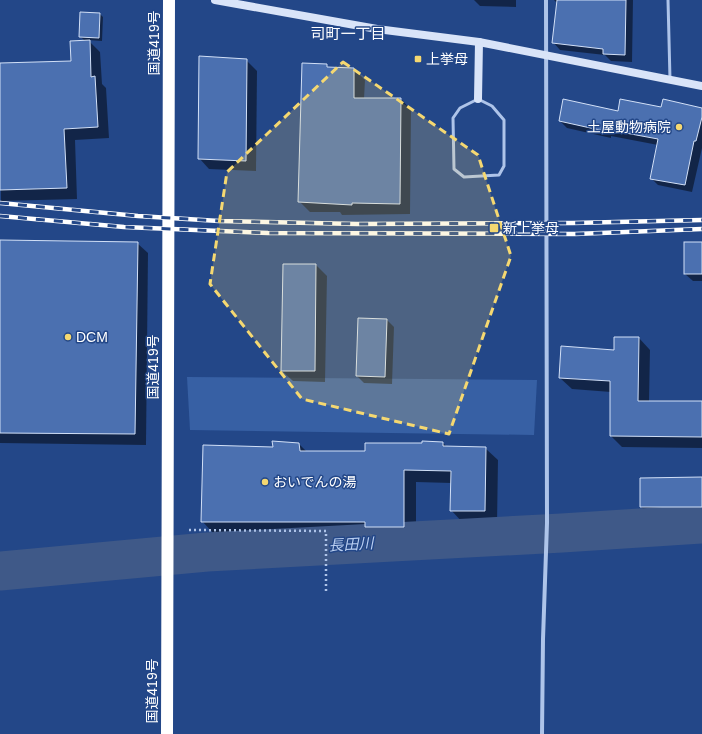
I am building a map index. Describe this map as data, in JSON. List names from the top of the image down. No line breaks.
{"streets":{"highway":["国道419号"]},"districts":["司町一丁目"],"water":["長田川"],"places":{"transit":["上挙母","新上挙母"],"other":["土屋動物病院","DCM","おいでんの湯"]}}
